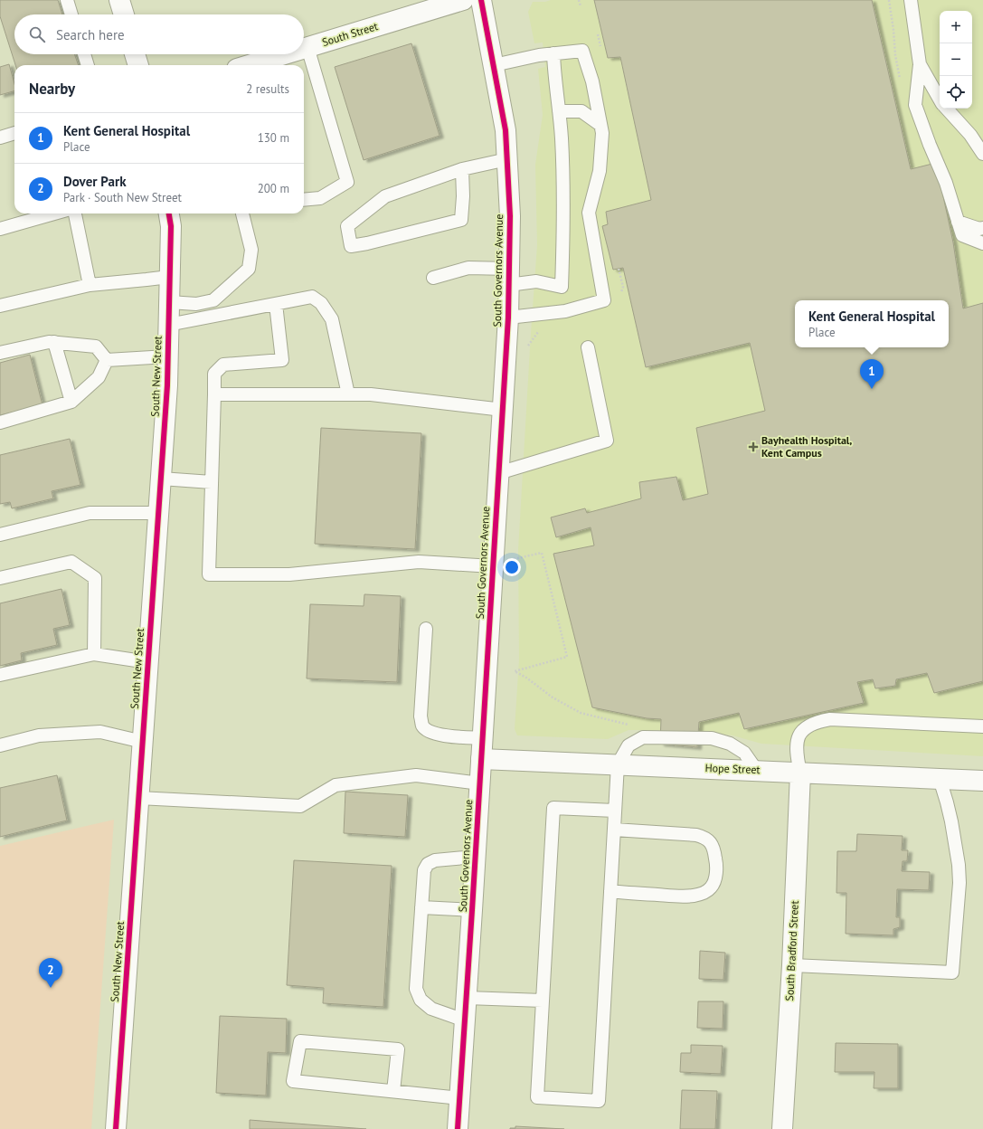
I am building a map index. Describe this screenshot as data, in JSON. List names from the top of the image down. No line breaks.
{"streets":{"street":["South Street","South Governors Avenue","South New Street","Hope Street","South Bradford Street"]},"crossings":[["South Governors Avenue","Hope Street"],["Hope Street","South Bradford Street"]],"places":{"health":["Bayhealth Hospital, Kent Campus"]},"page":{"map_buttons":["+","−"],"search":"Search here","heading":["Nearby","2 results"],"list":[{"mark":"1","name":"Kent General Hospital","note":"Place","value":"130 m"},{"mark":"2","name":"Dover Park","note":"Park · South New Street","value":"200 m"}],"popup":["Kent General Hospital","Place"],"pins":["1","2"]}}
